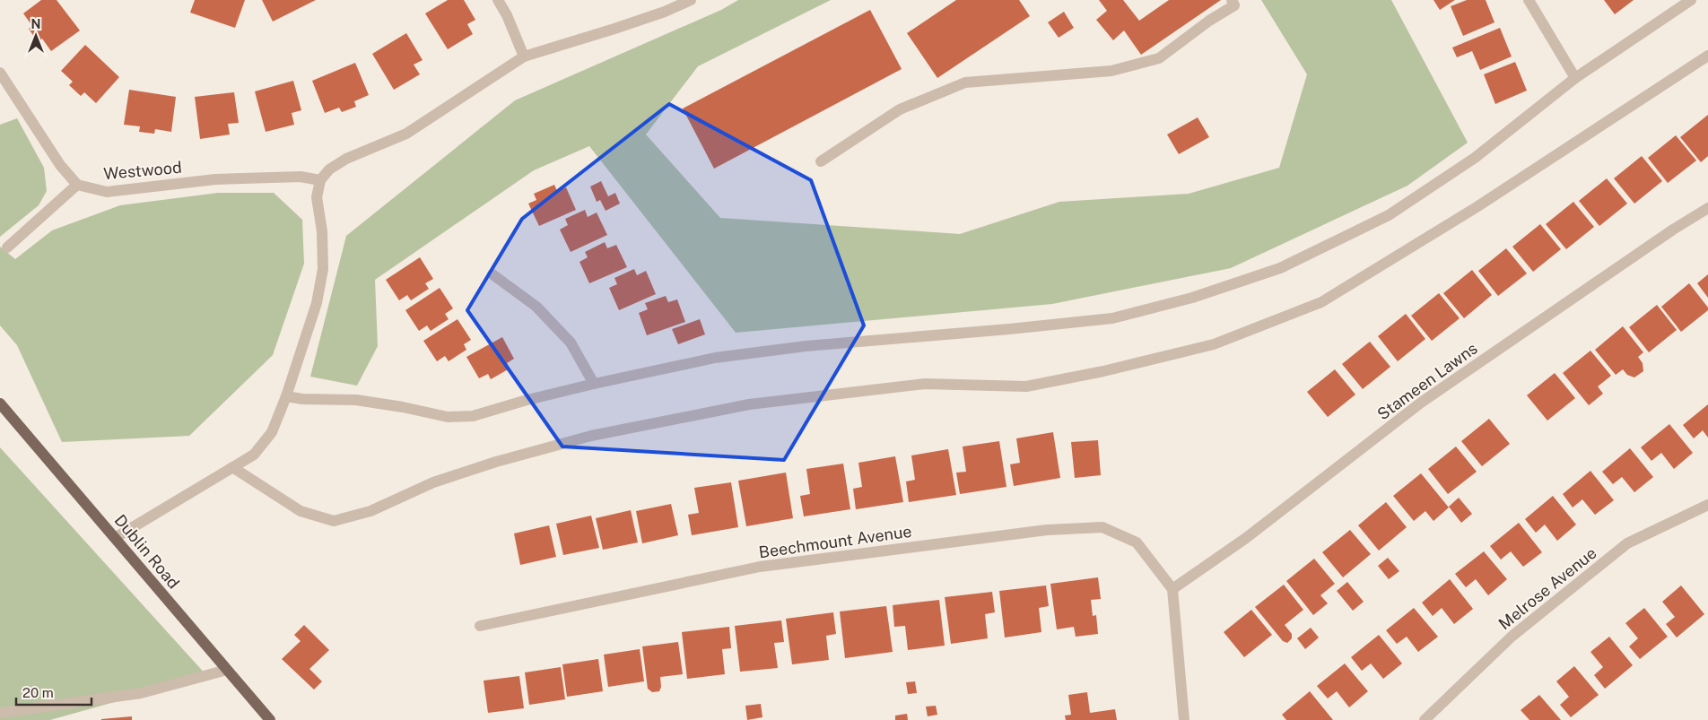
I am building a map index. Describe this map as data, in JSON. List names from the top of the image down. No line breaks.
{"streets":{"main road":["Dublin Road"],"street":["Westwood","Stameen Lawns","Beechmount Avenue","Melrose Avenue"]},"crossings":[["Stameen Lawns","Beechmount Avenue"]],"scale_bar":"20 m","north":"top"}
